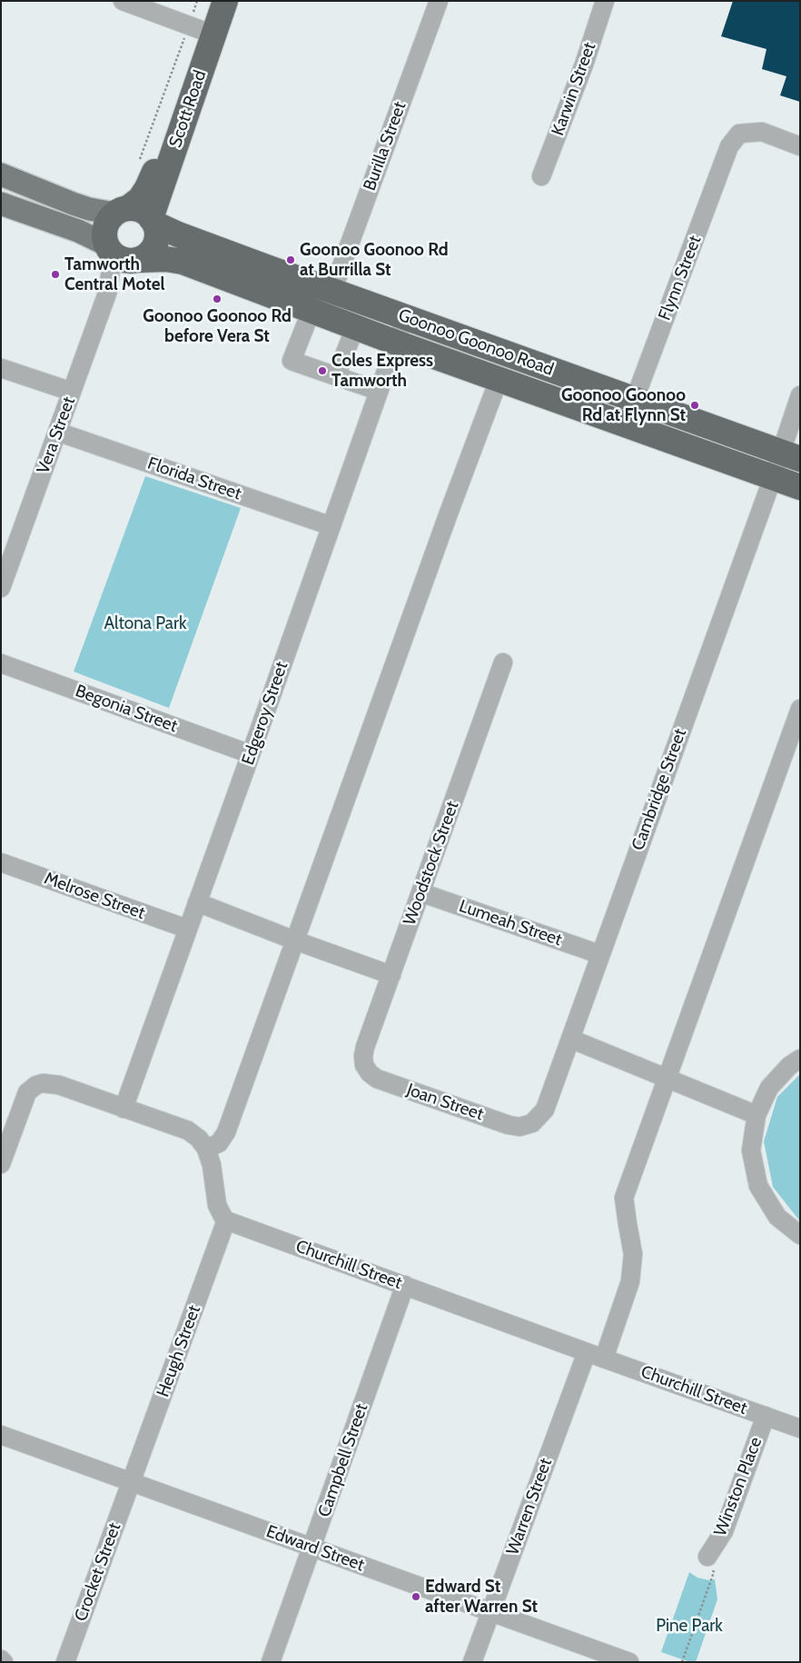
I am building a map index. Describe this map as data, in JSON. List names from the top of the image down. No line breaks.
{"streets":{"highway":["Scott Road","Goonoo Goonoo Road"],"street":["Karwin Street","Burilla Street","Flynn Street","Vera Street","Florida Street","Begonia Street","Edgeroy Street","Cambridge Street","Woodstock Street","Melrose Street","Lumeah Street","Joan Street","Churchill Street","Heugh Street","Campbell Street","Winston Place","Warren Street","Edward Street","Crocket Street"]},"crossings":[["Scott Road","Goonoo Goonoo Road"],["Scott Road","Vera Street"],["Burilla Street","Goonoo Goonoo Road"],["Flynn Street","Goonoo Goonoo Road"],["Goonoo Goonoo Road","Vera Street"],["Goonoo Goonoo Road","Edgeroy Street"],["Goonoo Goonoo Road","Cambridge Street"],["Vera Street","Florida Street"],["Florida Street","Edgeroy Street"],["Begonia Street","Edgeroy Street"],["Edgeroy Street","Melrose Street"],["Cambridge Street","Lumeah Street"],["Cambridge Street","Joan Street"],["Woodstock Street","Lumeah Street"],["Woodstock Street","Joan Street"],["Churchill Street","Heugh Street"],["Churchill Street","Campbell Street"],["Churchill Street","Winston Place"],["Churchill Street","Warren Street"],["Heugh Street","Edward Street"],["Heugh Street","Crocket Street"],["Campbell Street","Edward Street"],["Warren Street","Edward Street"],["Edward Street","Crocket Street"]],"parks":["Altona Park","Pine Park"],"places":["Goonoo Goonoo Rd at Burrilla St","Tamworth Central Motel","Goonoo Goonoo Rd before Vera St","Coles Express Tamworth","Goonoo Goonoo Rd at Flynn St","Edward St after Warren St"]}
